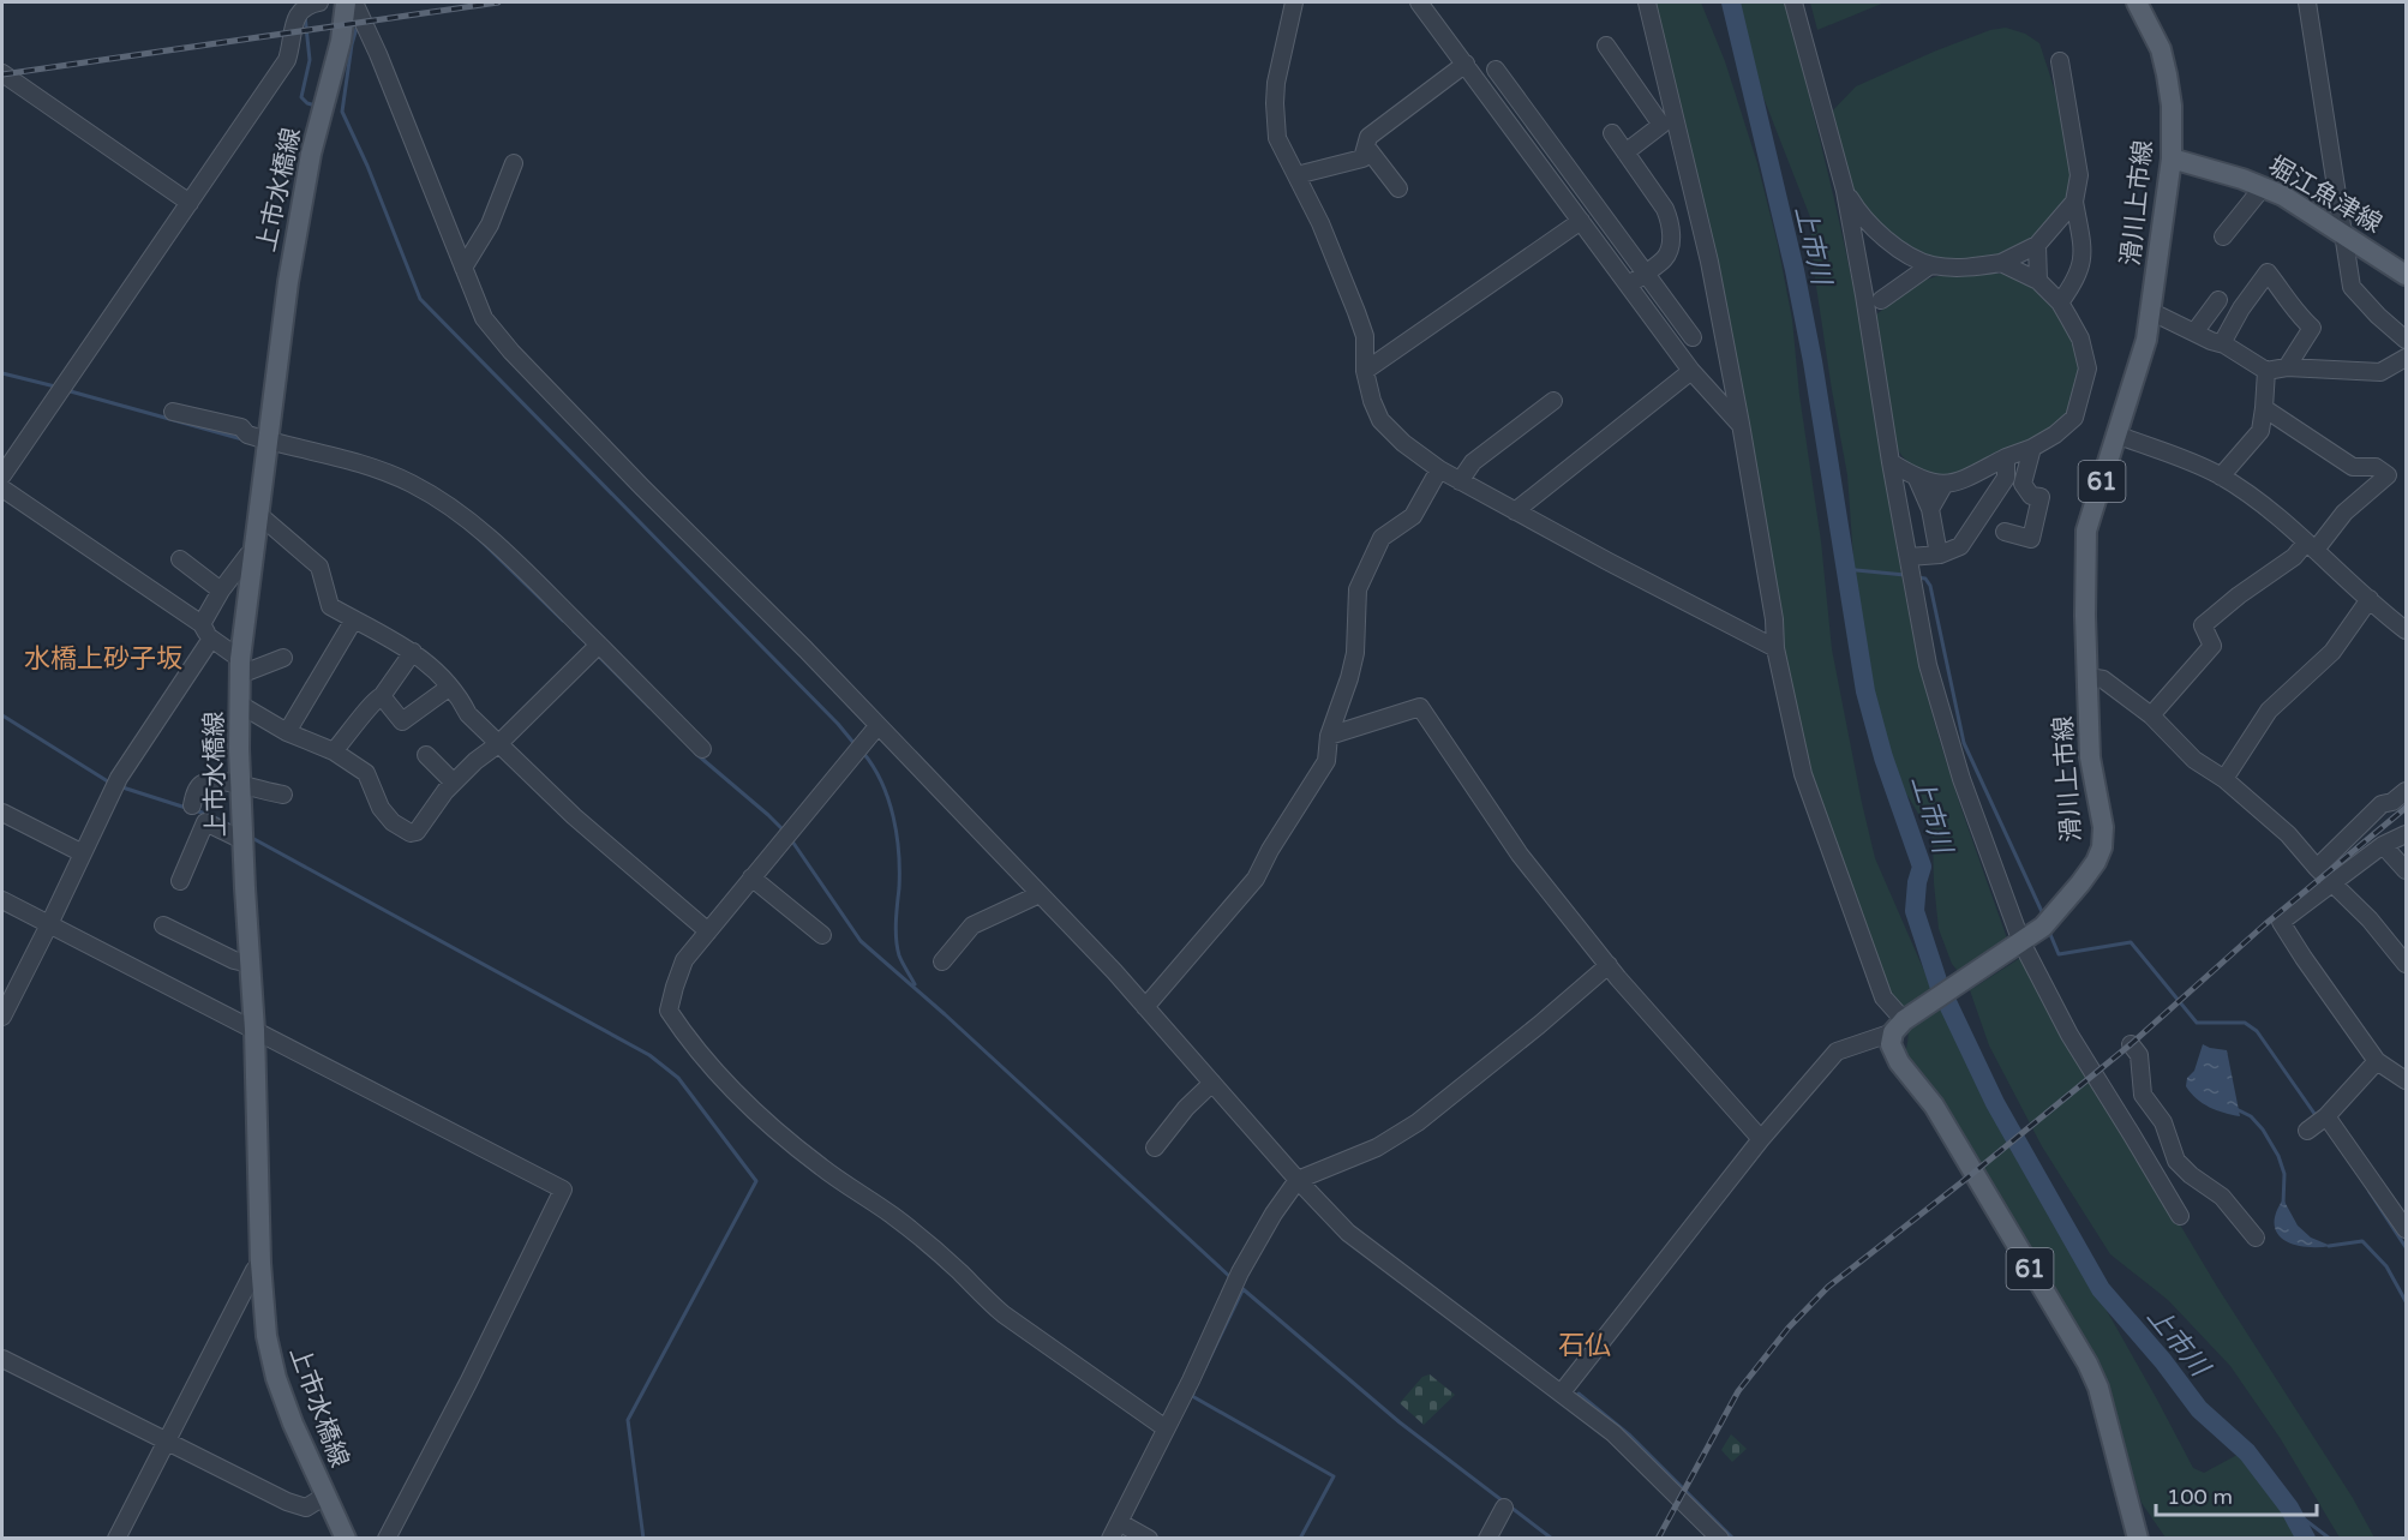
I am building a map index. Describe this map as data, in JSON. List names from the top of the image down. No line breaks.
{"streets":{"main road":["上市水橋線","堀江魚津線","滑川上市線","61"]},"crossings":[["堀江魚津線","滑川上市線"],["滑川上市線","61"]],"districts":["水橋上砂子坂","石仏"],"water":["上市川"],"scale_bar":"100 m"}
